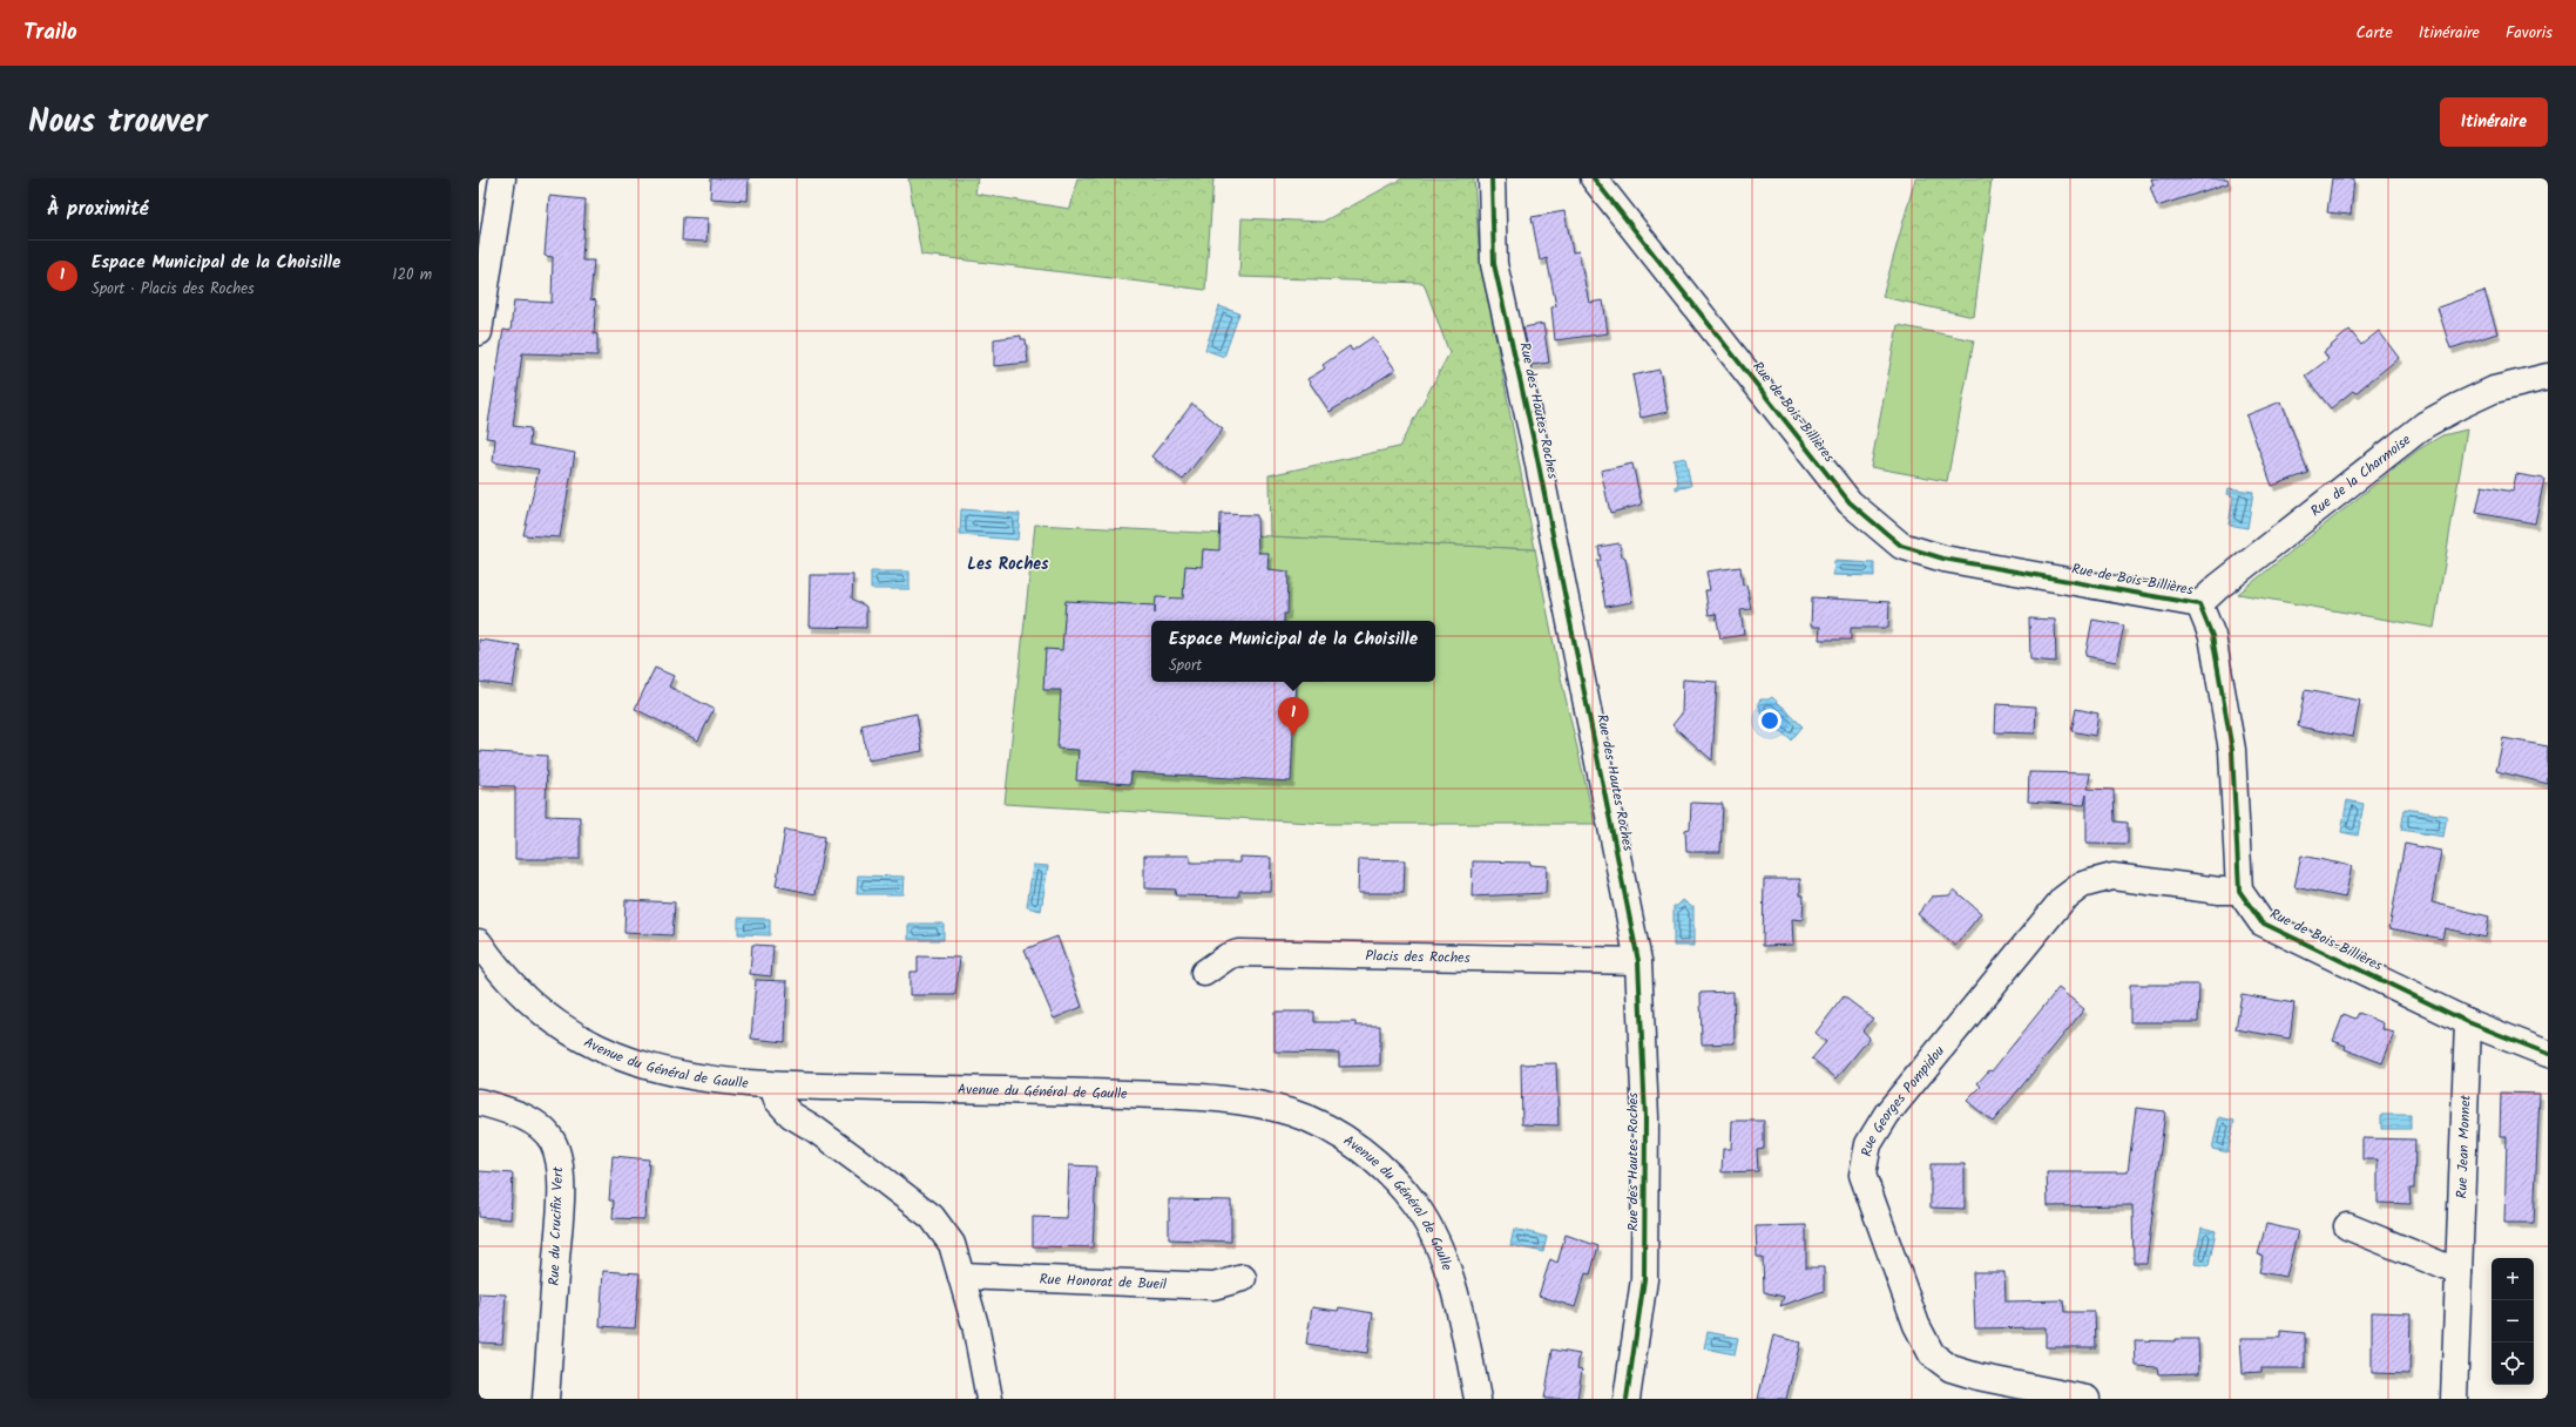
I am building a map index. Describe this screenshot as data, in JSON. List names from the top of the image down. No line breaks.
{"streets":{"street":["Rue des Hautes Roches","Rue de Bois-Billières","Rue de la Charmoise","Placis des Roches","Avenue du Général de Gaulle","Rue Georges Pompidou","Rue Jean Monnet","Rue du Crucifix Vert","Rue Honorat de Bueil"]},"crossings":[["Rue des Hautes Roches","Placis des Roches"],["Rue de Bois-Billières","Rue de la Charmoise"],["Rue de Bois-Billières","Rue Georges Pompidou"],["Rue de Bois-Billières","Rue Jean Monnet"]],"districts":["Les Roches"],"page":{"header":"Trailo","nav":["Carte","Itinéraire","Favoris"],"title":"Nous trouver","buttons":"Itinéraire","heading":"À proximité","list":[{"mark":"1","name":"Espace Municipal de la Choisille","note":"Sport · Placis des Roches","value":"120 m"}],"popup":["Espace Municipal de la Choisille","Sport"],"pins":"1","map_buttons":["+","−"]}}
